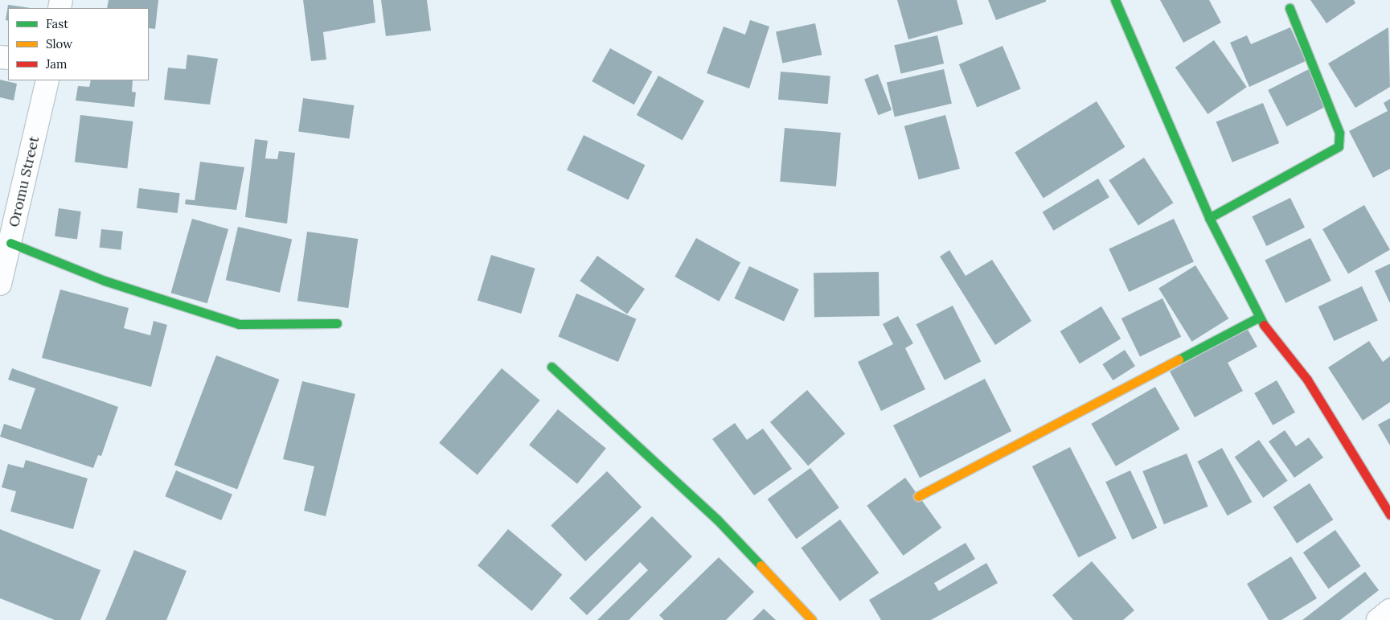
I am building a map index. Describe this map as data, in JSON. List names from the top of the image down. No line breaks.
{"streets":{"street":["Oromu Street"]},"legend":["Fast","Slow","Jam"]}
